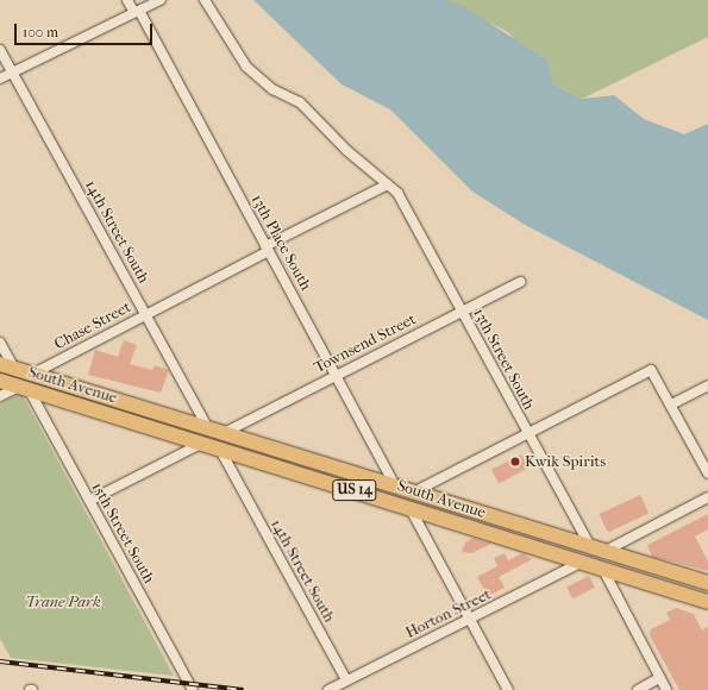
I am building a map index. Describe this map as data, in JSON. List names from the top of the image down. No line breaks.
{"streets":{"highway":["South Avenue","US 14"],"street":["14th Street South","13th Place South","Chase Street","Townsend Street","13th Street South","15th Street South","Horton Street"]},"crossings":[["14th Street South","Chase Street"],["14th Street South","South Avenue"],["14th Street South","Horton Street"],["13th Place South","Chase Street"],["13th Place South","Townsend Street"],["13th Place South","South Avenue"],["Chase Street","13th Street South"],["Chase Street","South Avenue"],["Townsend Street","13th Street South"],["Townsend Street","South Avenue"],["13th Street South","South Avenue"],["South Avenue","15th Street South"],["South Avenue","Horton Street"]],"parks":["Trane Park"],"places":["Kwik Spirits"],"scale_bar":"100 m"}
